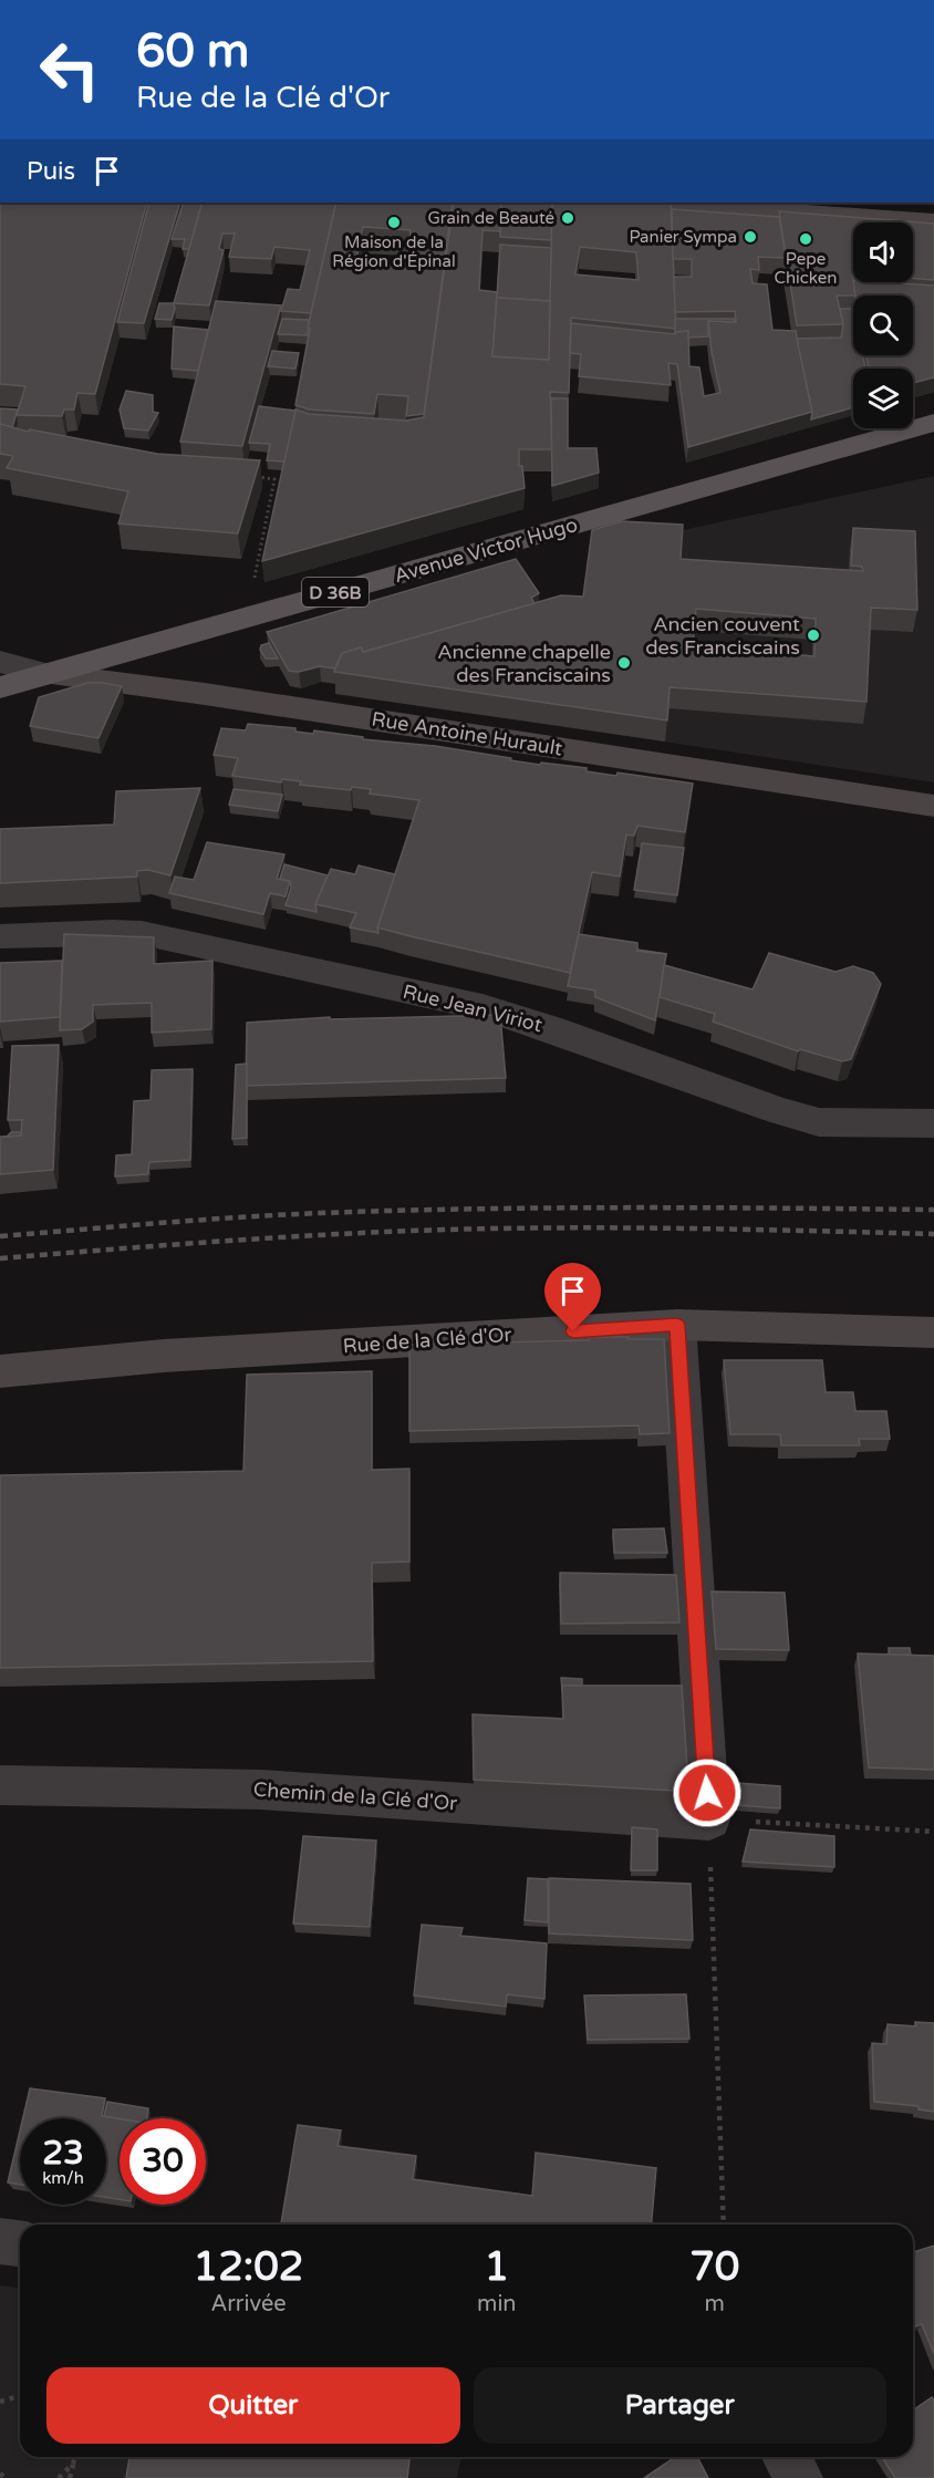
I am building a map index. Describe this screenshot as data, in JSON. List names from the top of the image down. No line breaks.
{"streets":{"main road":["Avenue Victor Hugo","D 36B"],"street":["Rue Antoine Hurault","Rue Jean Viriot","Rue de la Clé d'Or","Chemin de la Clé d'Or"]},"crossings":[["Avenue Victor Hugo","Rue Antoine Hurault"]],"places":["Grain de Beauté","Maison de la Région d'Épinal","Panier Sympa","Pepe Chicken","Ancien couvent des Franciscains","Ancienne chapelle des Franciscains"],"page":{"turn":["60 m","Rue de la Clé d'Or"],"then":"Puis","speed":"23 km/h","limit":"30","eta":["12:02","Arrivée","1","min","70","m"],"buttons":["Quitter","Partager"]}}
